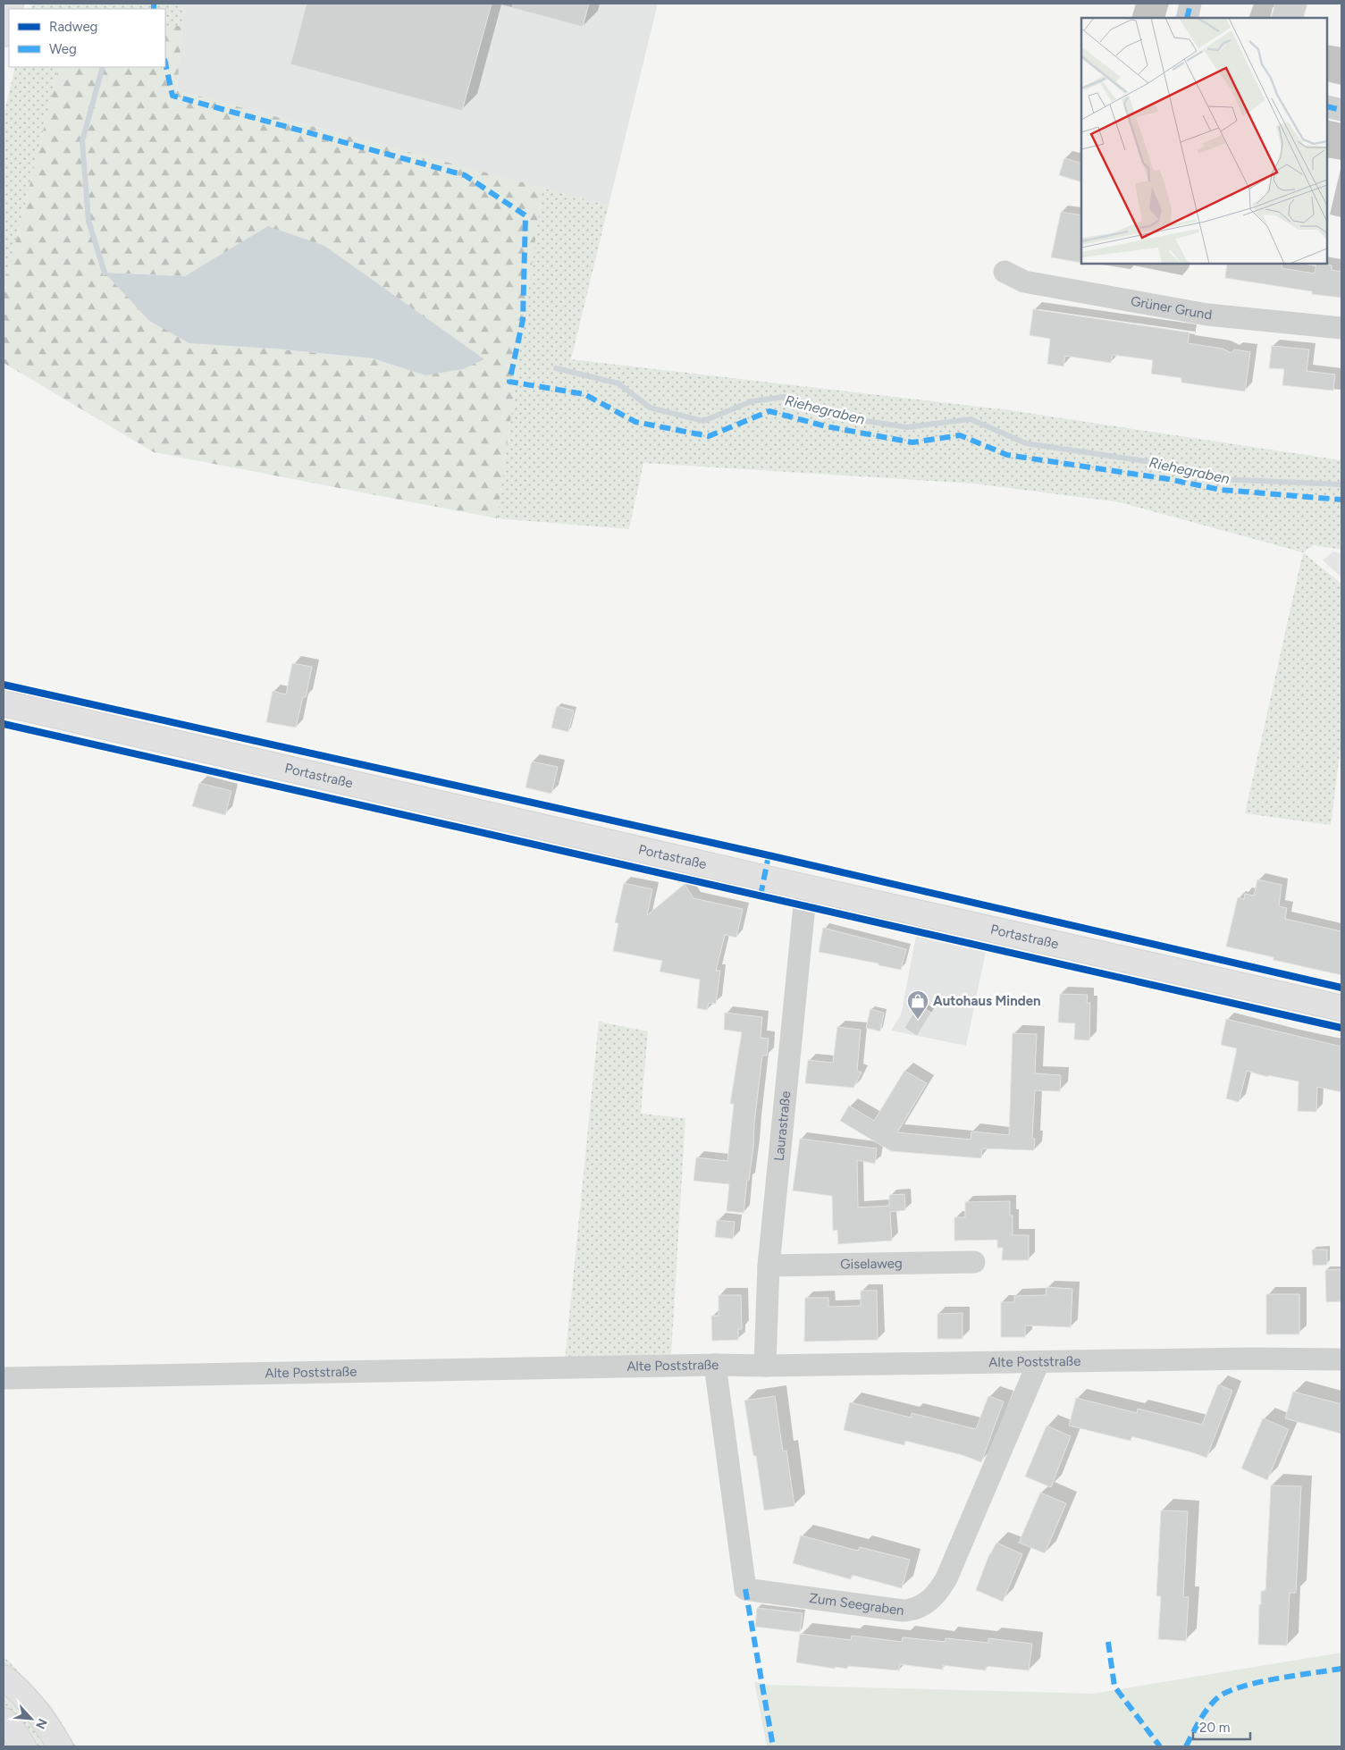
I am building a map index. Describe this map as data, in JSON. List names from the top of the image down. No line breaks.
{"streets":{"main road":["Portastraße"],"street":["Grüner Grund","Laurastraße","Giselaweg","Alte Poststraße","Zum Seegraben"]},"crossings":[["Portastraße","Laurastraße"],["Laurastraße","Giselaweg"],["Laurastraße","Alte Poststraße"],["Alte Poststraße","Zum Seegraben"]],"water":["Riehegraben"],"places":{"shop":["Autohaus Minden"]},"legend":["Radweg","Weg"],"scale_bar":"20 m","north":"bottom right"}
